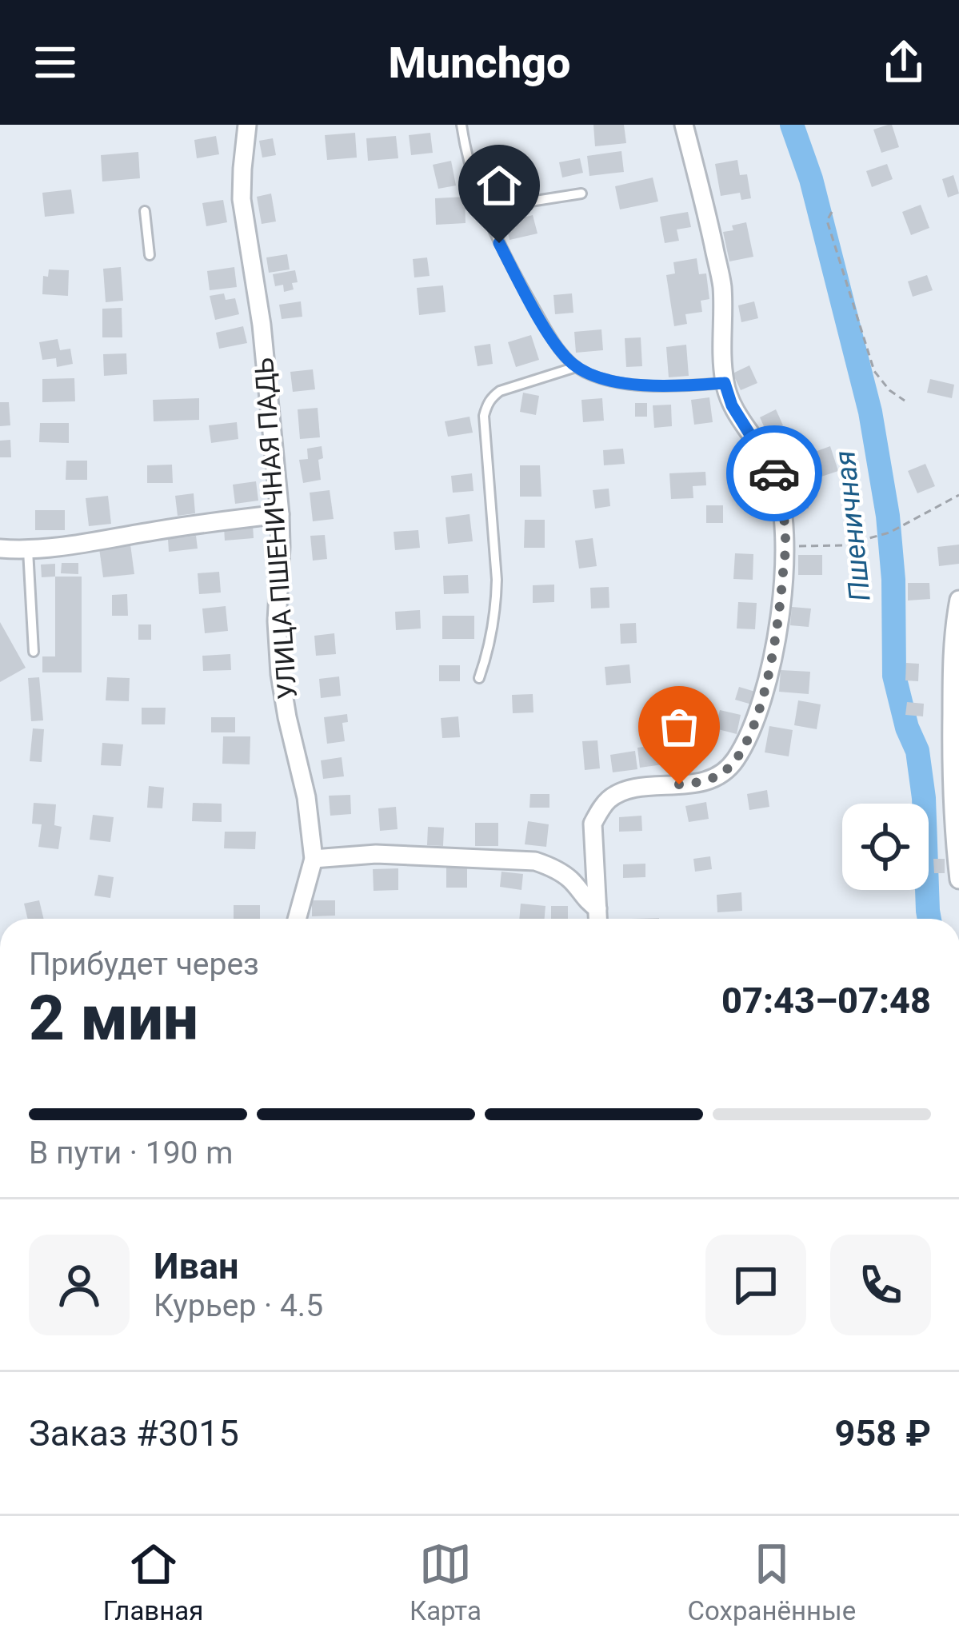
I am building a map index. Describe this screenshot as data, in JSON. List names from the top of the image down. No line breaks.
{"streets":{"street":["УЛИЦА ПШЕНИЧНАЯ ПАДЬ"]},"water":["Пшеничная"],"page":{"header":"Munchgo","heading":["2 мин","Прибудет через","07:43–07:48"],"panel":["Иван","Курьер · 4.5","Заказ #3015","958 ₽"],"bar":"В пути · 190 m","tabs":["Главная","Карта","Сохранённые"]}}
